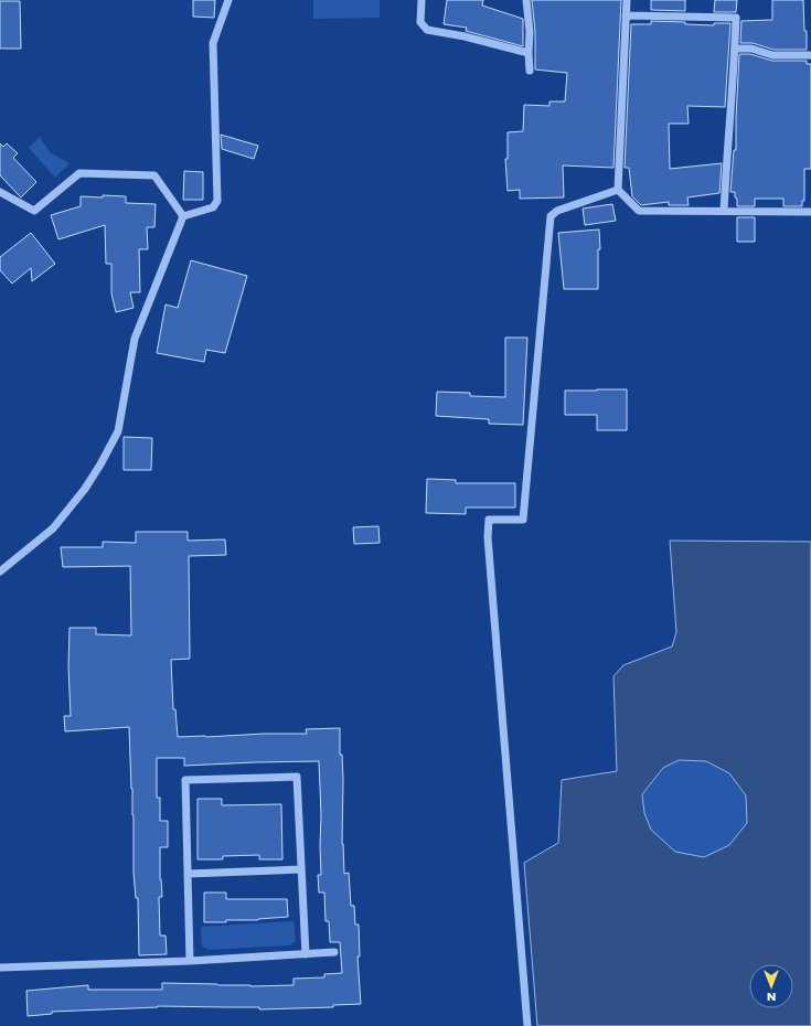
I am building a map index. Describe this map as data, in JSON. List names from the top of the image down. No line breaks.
{"north":"bottom"}
